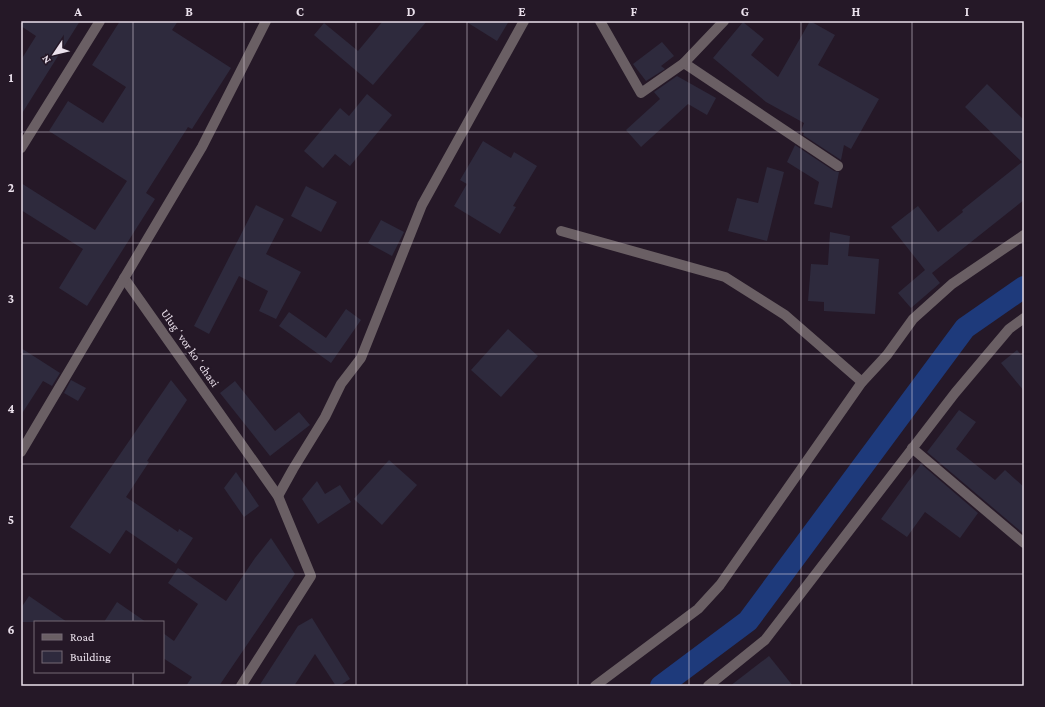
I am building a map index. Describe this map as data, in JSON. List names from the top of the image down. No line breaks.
{"streets":{"street":["Ulugʻvor koʻchasi"]},"legend":["Road","Building"],"north":"bottom left","grid":{"columns":["A","B","C","D","E","F","G","H","I"],"rows":["1","2","3","4","5","6"]}}
